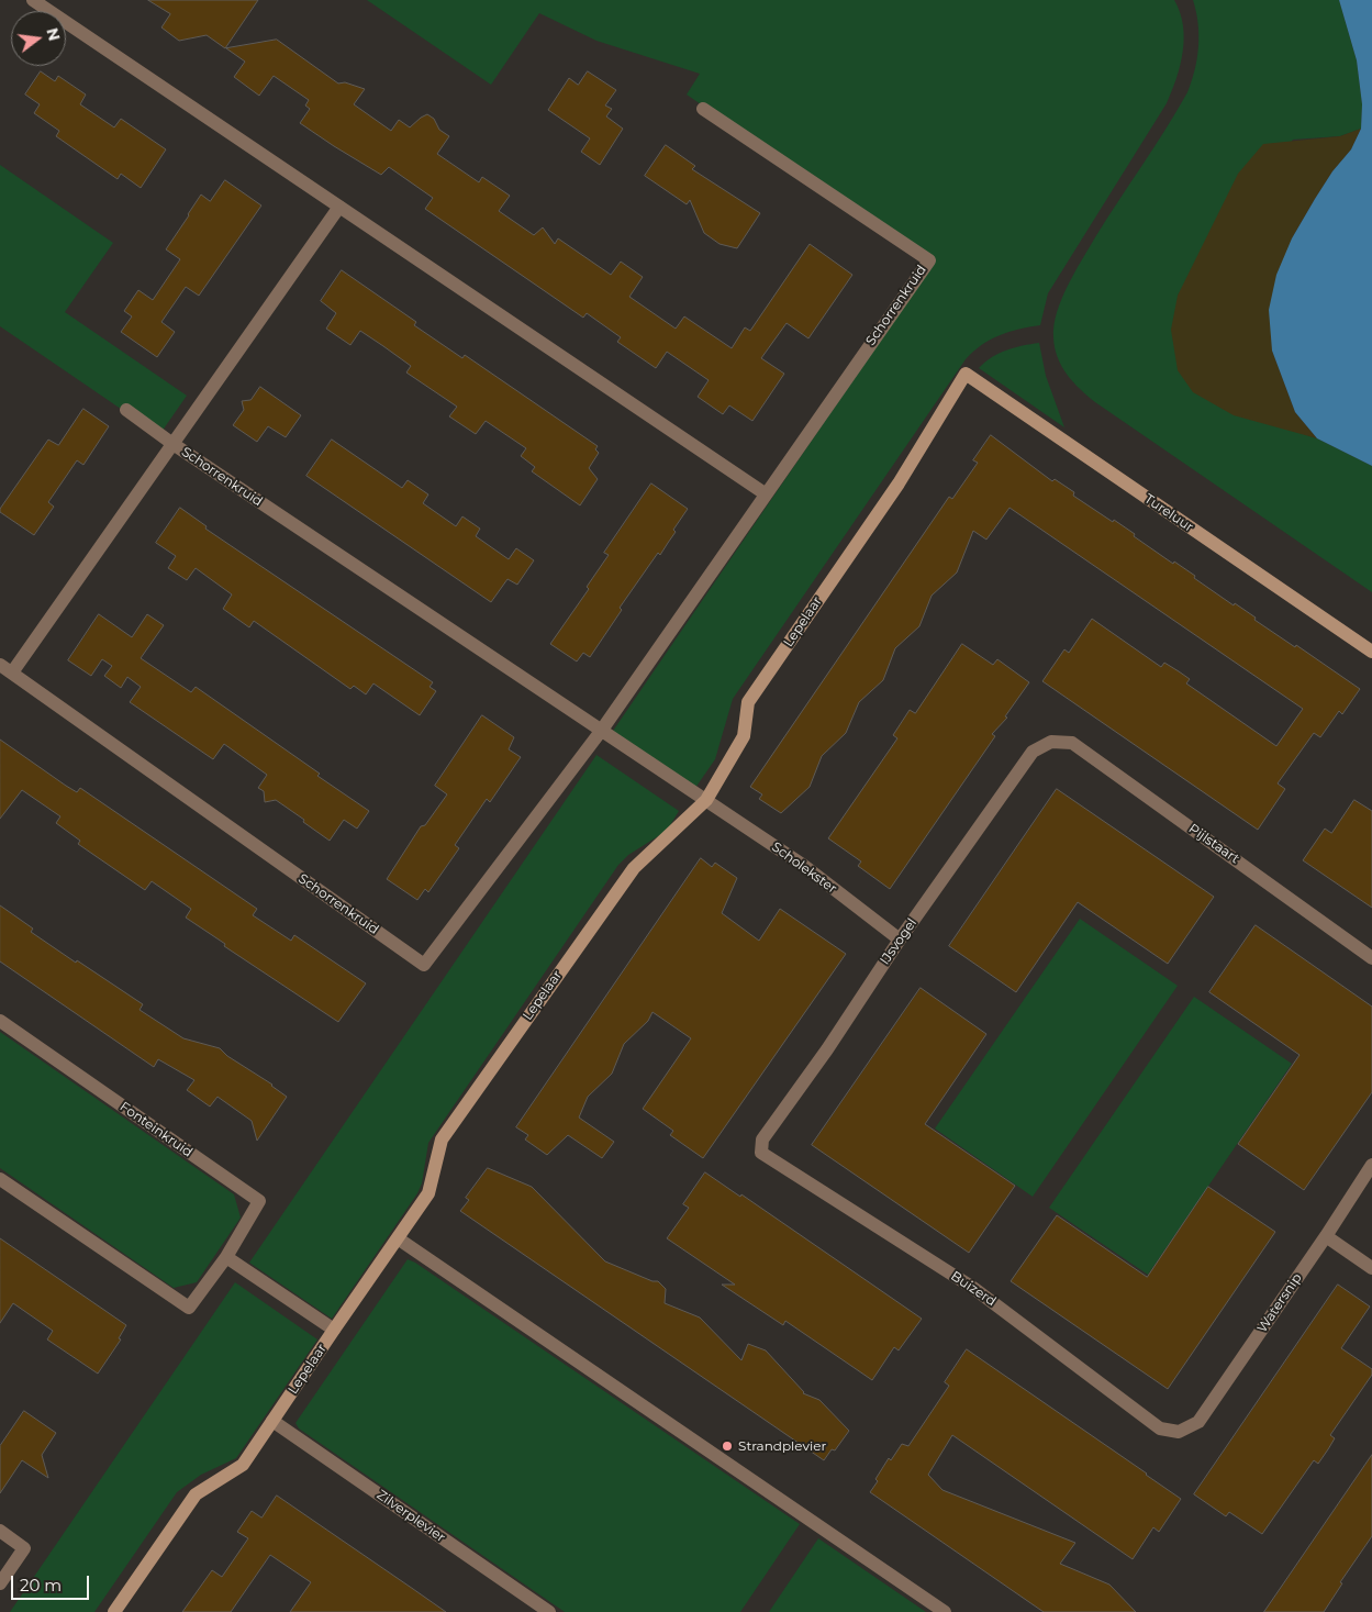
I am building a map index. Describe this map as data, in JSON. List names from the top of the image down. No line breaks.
{"streets":{"street":["Schorrenkruid","Tureluur","Lepelaar","Pijlstaart","Scholekster","IJsvogel","Fonteinkruid","Buizerd","Watersnip","Zilverplevier"]},"crossings":[["Schorrenkruid","Lepelaar"],["Schorrenkruid","Scholekster"],["Tureluur","Lepelaar"],["Lepelaar","Scholekster"],["Lepelaar","Zilverplevier"],["Pijlstaart","IJsvogel"],["Scholekster","IJsvogel"],["IJsvogel","Buizerd"],["Buizerd","Watersnip"]],"places":["Strandplevier"],"scale_bar":"20 m","north":"right"}
